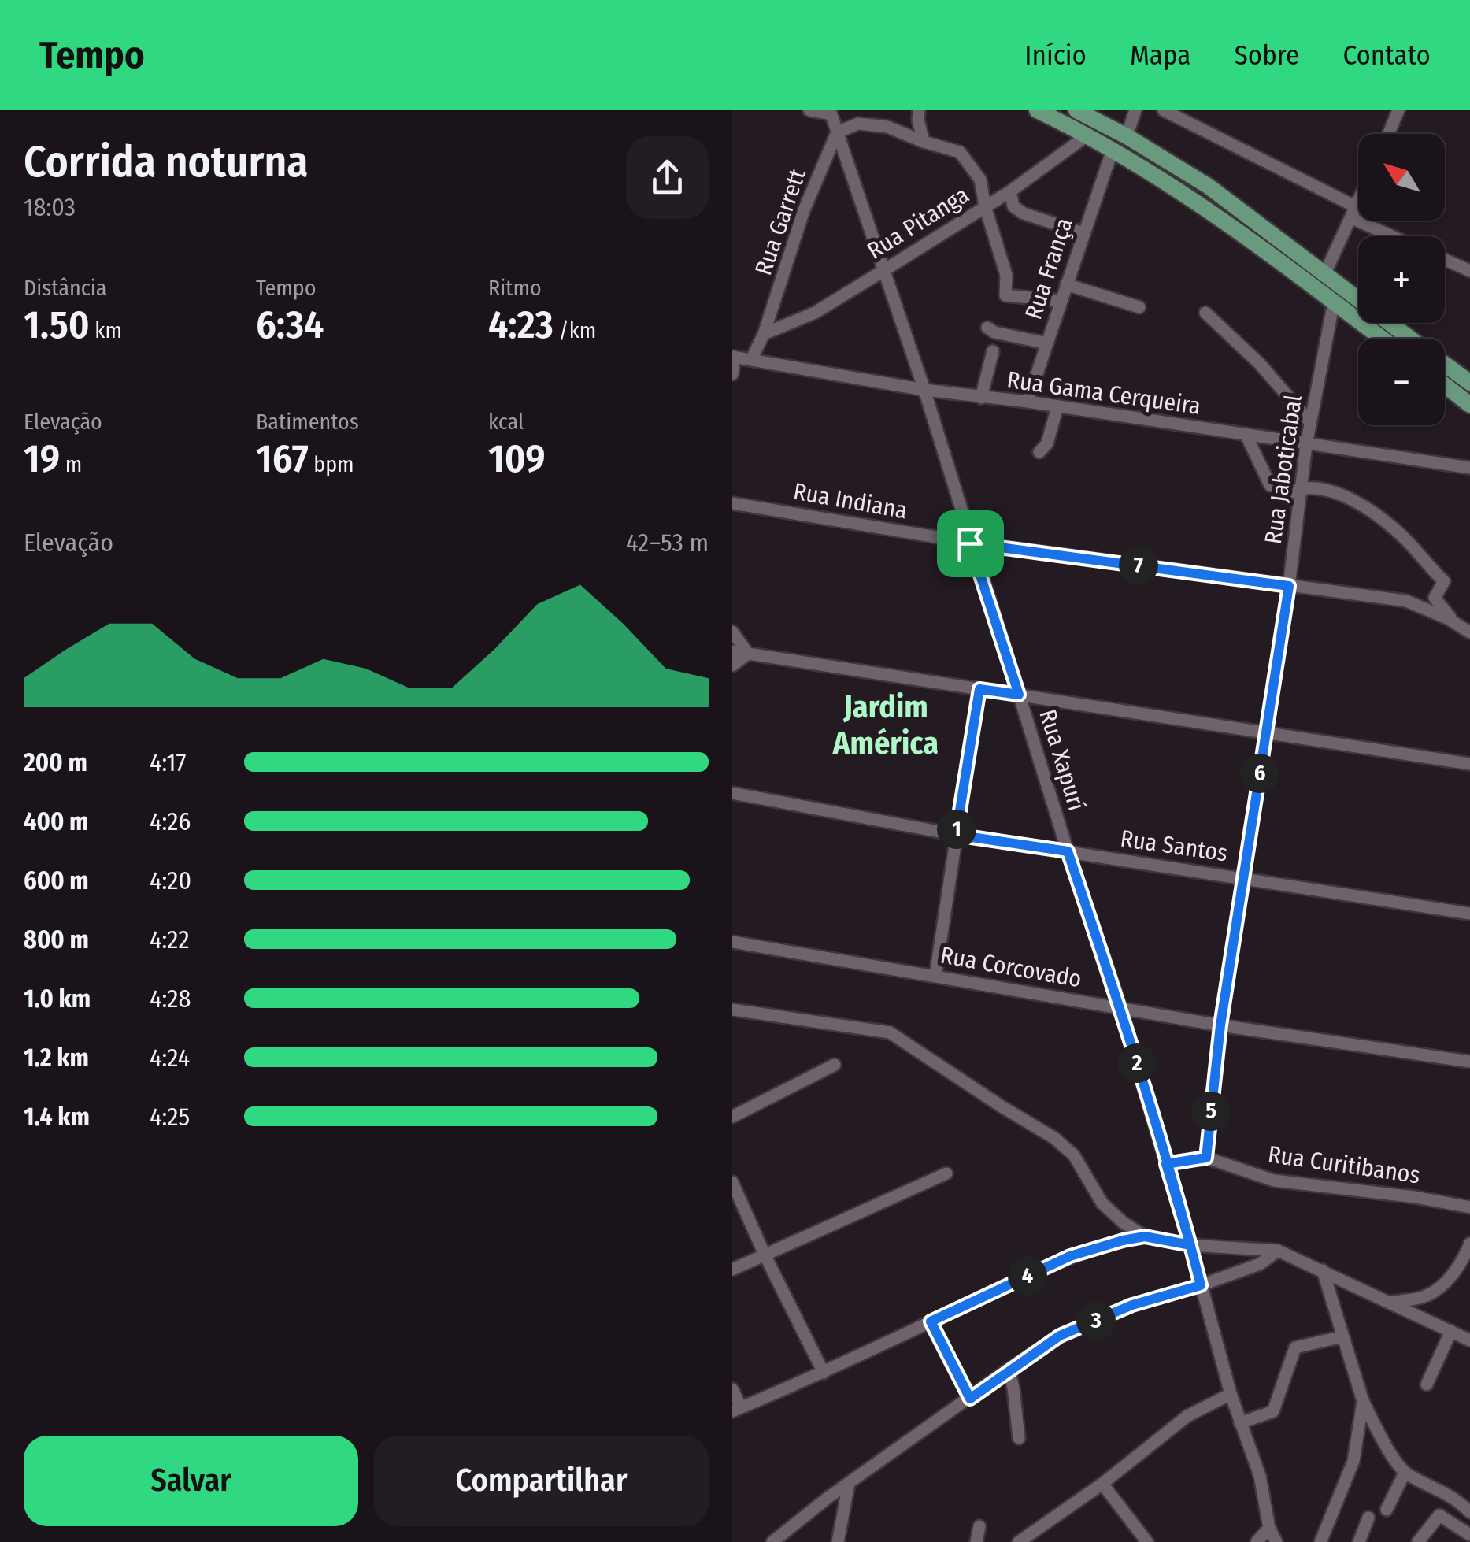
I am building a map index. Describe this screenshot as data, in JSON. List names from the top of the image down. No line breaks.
{"streets":{"street":["Rua Garrett","Rua Pitanga","Rua França","Rua Gama Cerqueira","Rua Jaboticabal","Rua Indiana","Rua Xapurí","Rua Santos","Rua Corcovado","Rua Curitibanos"]},"crossings":[["Rua Garrett","Rua Pitanga"],["Rua Garrett","Rua Gama Cerqueira"],["Rua Garrett","Rua Xapurí"],["Rua Pitanga","Rua Xapurí"],["Rua França","Rua Gama Cerqueira"],["Rua Gama Cerqueira","Rua Jaboticabal"],["Rua Gama Cerqueira","Rua Xapurí"],["Rua Jaboticabal","Rua Indiana"],["Rua Jaboticabal","Rua Santos"],["Rua Jaboticabal","Rua Corcovado"],["Rua Jaboticabal","Rua Curitibanos"],["Rua Indiana","Rua Xapurí"],["Rua Xapurí","Rua Santos"],["Rua Xapurí","Rua Corcovado"],["Rua Xapurí","Rua Curitibanos"]],"districts":["Jardim América"],"north":"top left","page":{"header":"Tempo","nav":["Início","Mapa","Sobre","Contato"],"heading":["Corrida noturna","18:03"],"map_buttons":["+","−"],"stats":[["Distância","1.50 km"],["Tempo","6:34"],["Ritmo","4:23 /km"],["Elevação","19 m"],["Batimentos","167 bpm"],["kcal","109"]],"chart":["Elevação","42–53 m"],"pins":["7","6","1","2","5","4","3"],"list":[{"name":"200 m","note":"4:17"},{"name":"400 m","note":"4:26"},{"name":"600 m","note":"4:20"},{"name":"800 m","note":"4:22"},{"name":"1.0 km","note":"4:28"},{"name":"1.2 km","note":"4:24"},{"name":"1.4 km","note":"4:25"}],"buttons":["Salvar","Compartilhar"]}}
